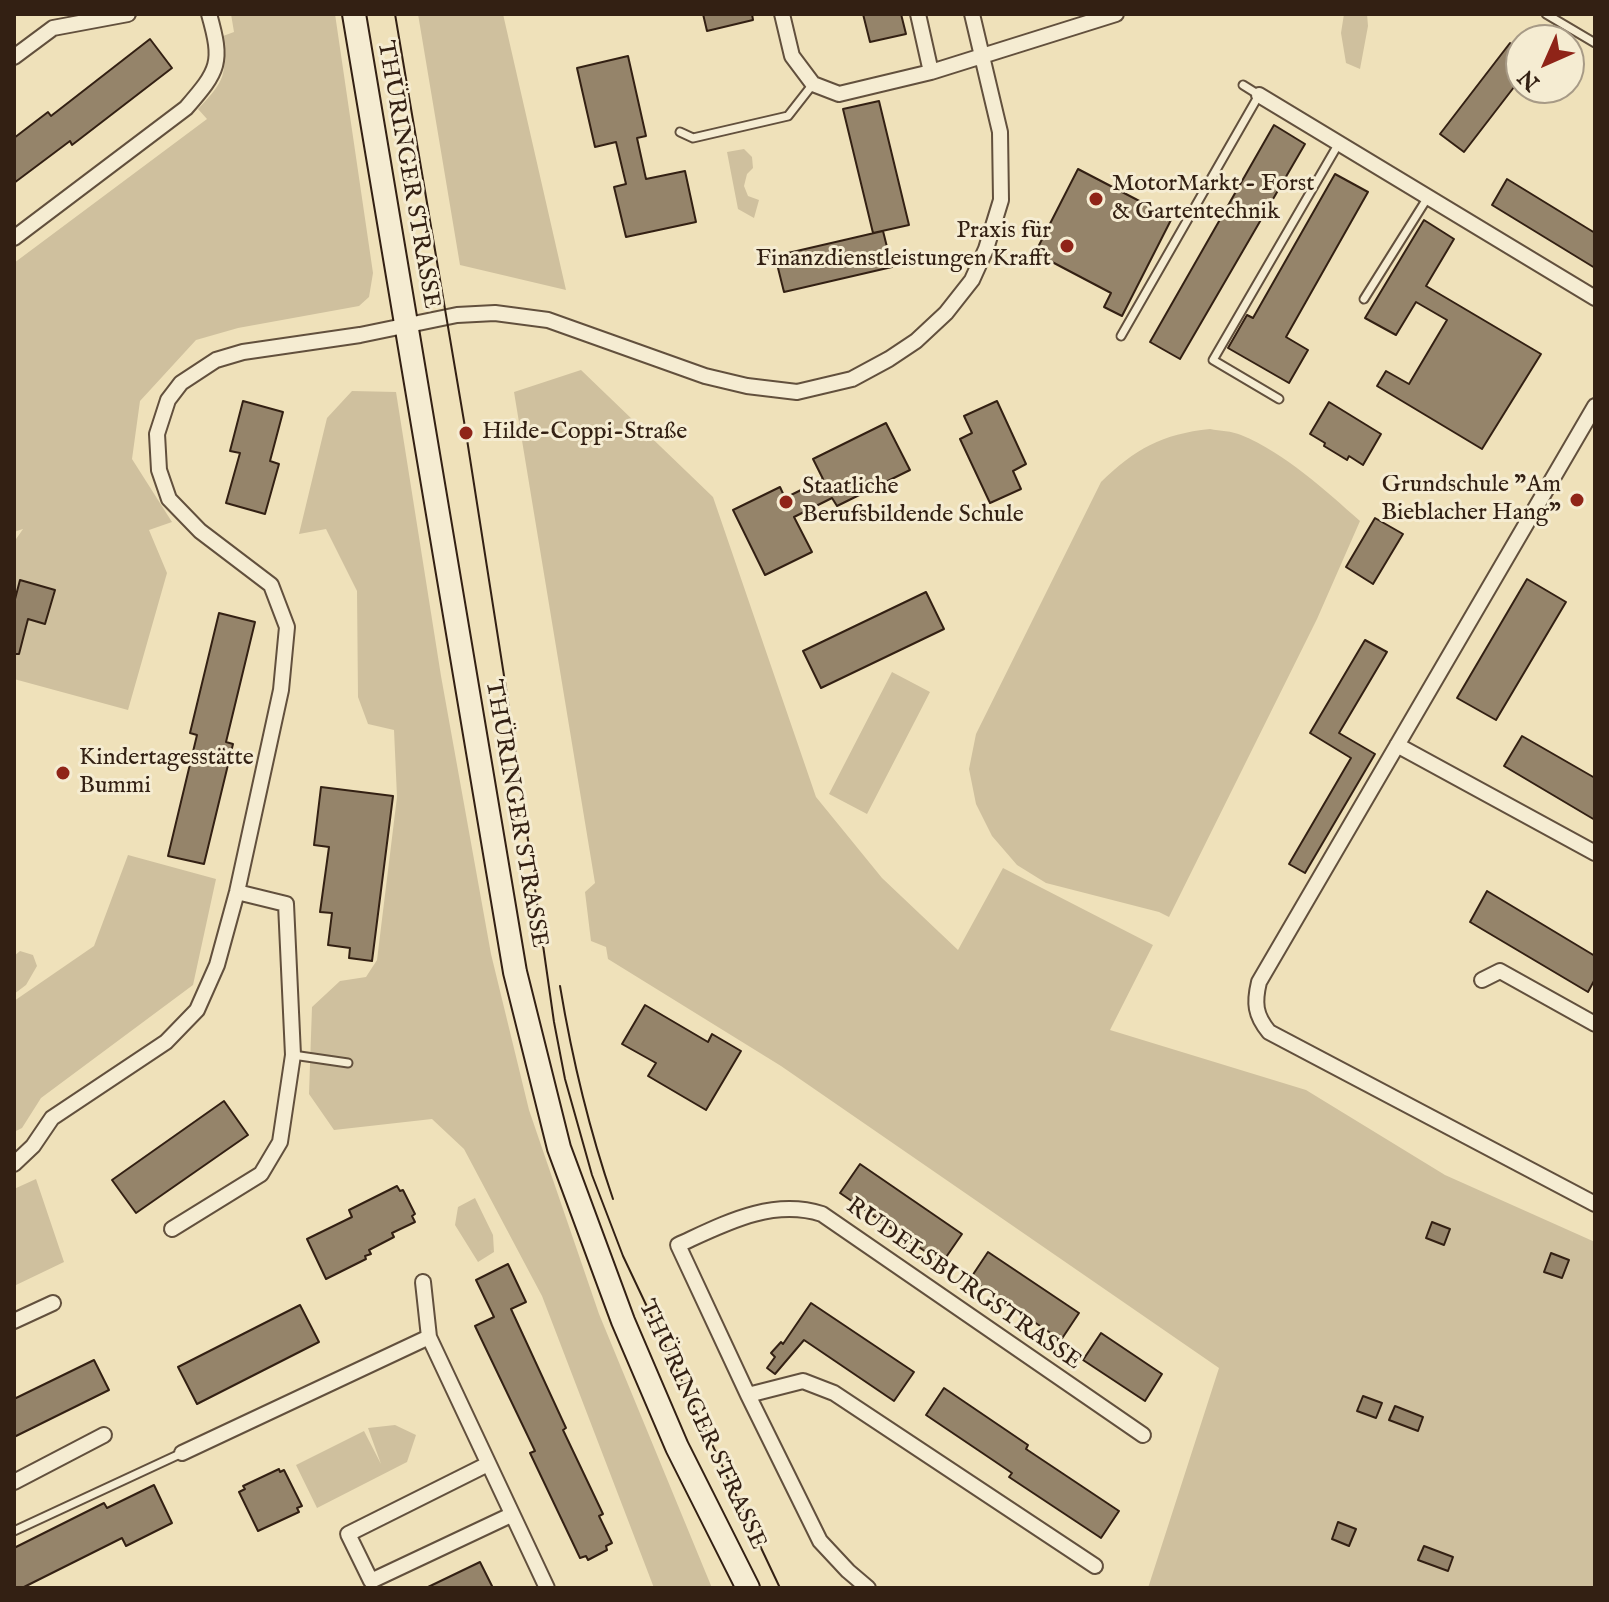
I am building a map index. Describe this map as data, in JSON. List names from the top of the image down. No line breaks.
{"streets":{"main road":["THÜRINGER STRASSE"],"street":["RUDELSBURGSTRASSE"]},"places":["MotorMarkt - Forst & Gartentechnik","Praxis für Finanzdienstleistungen Krafft","Hilde-Coppi-Straße","Grundschule \"Am Bieblacher Hang\"","Staatliche Berufsbildende Schule","Kindertagesstätte Bummi"],"north":"bottom left"}
